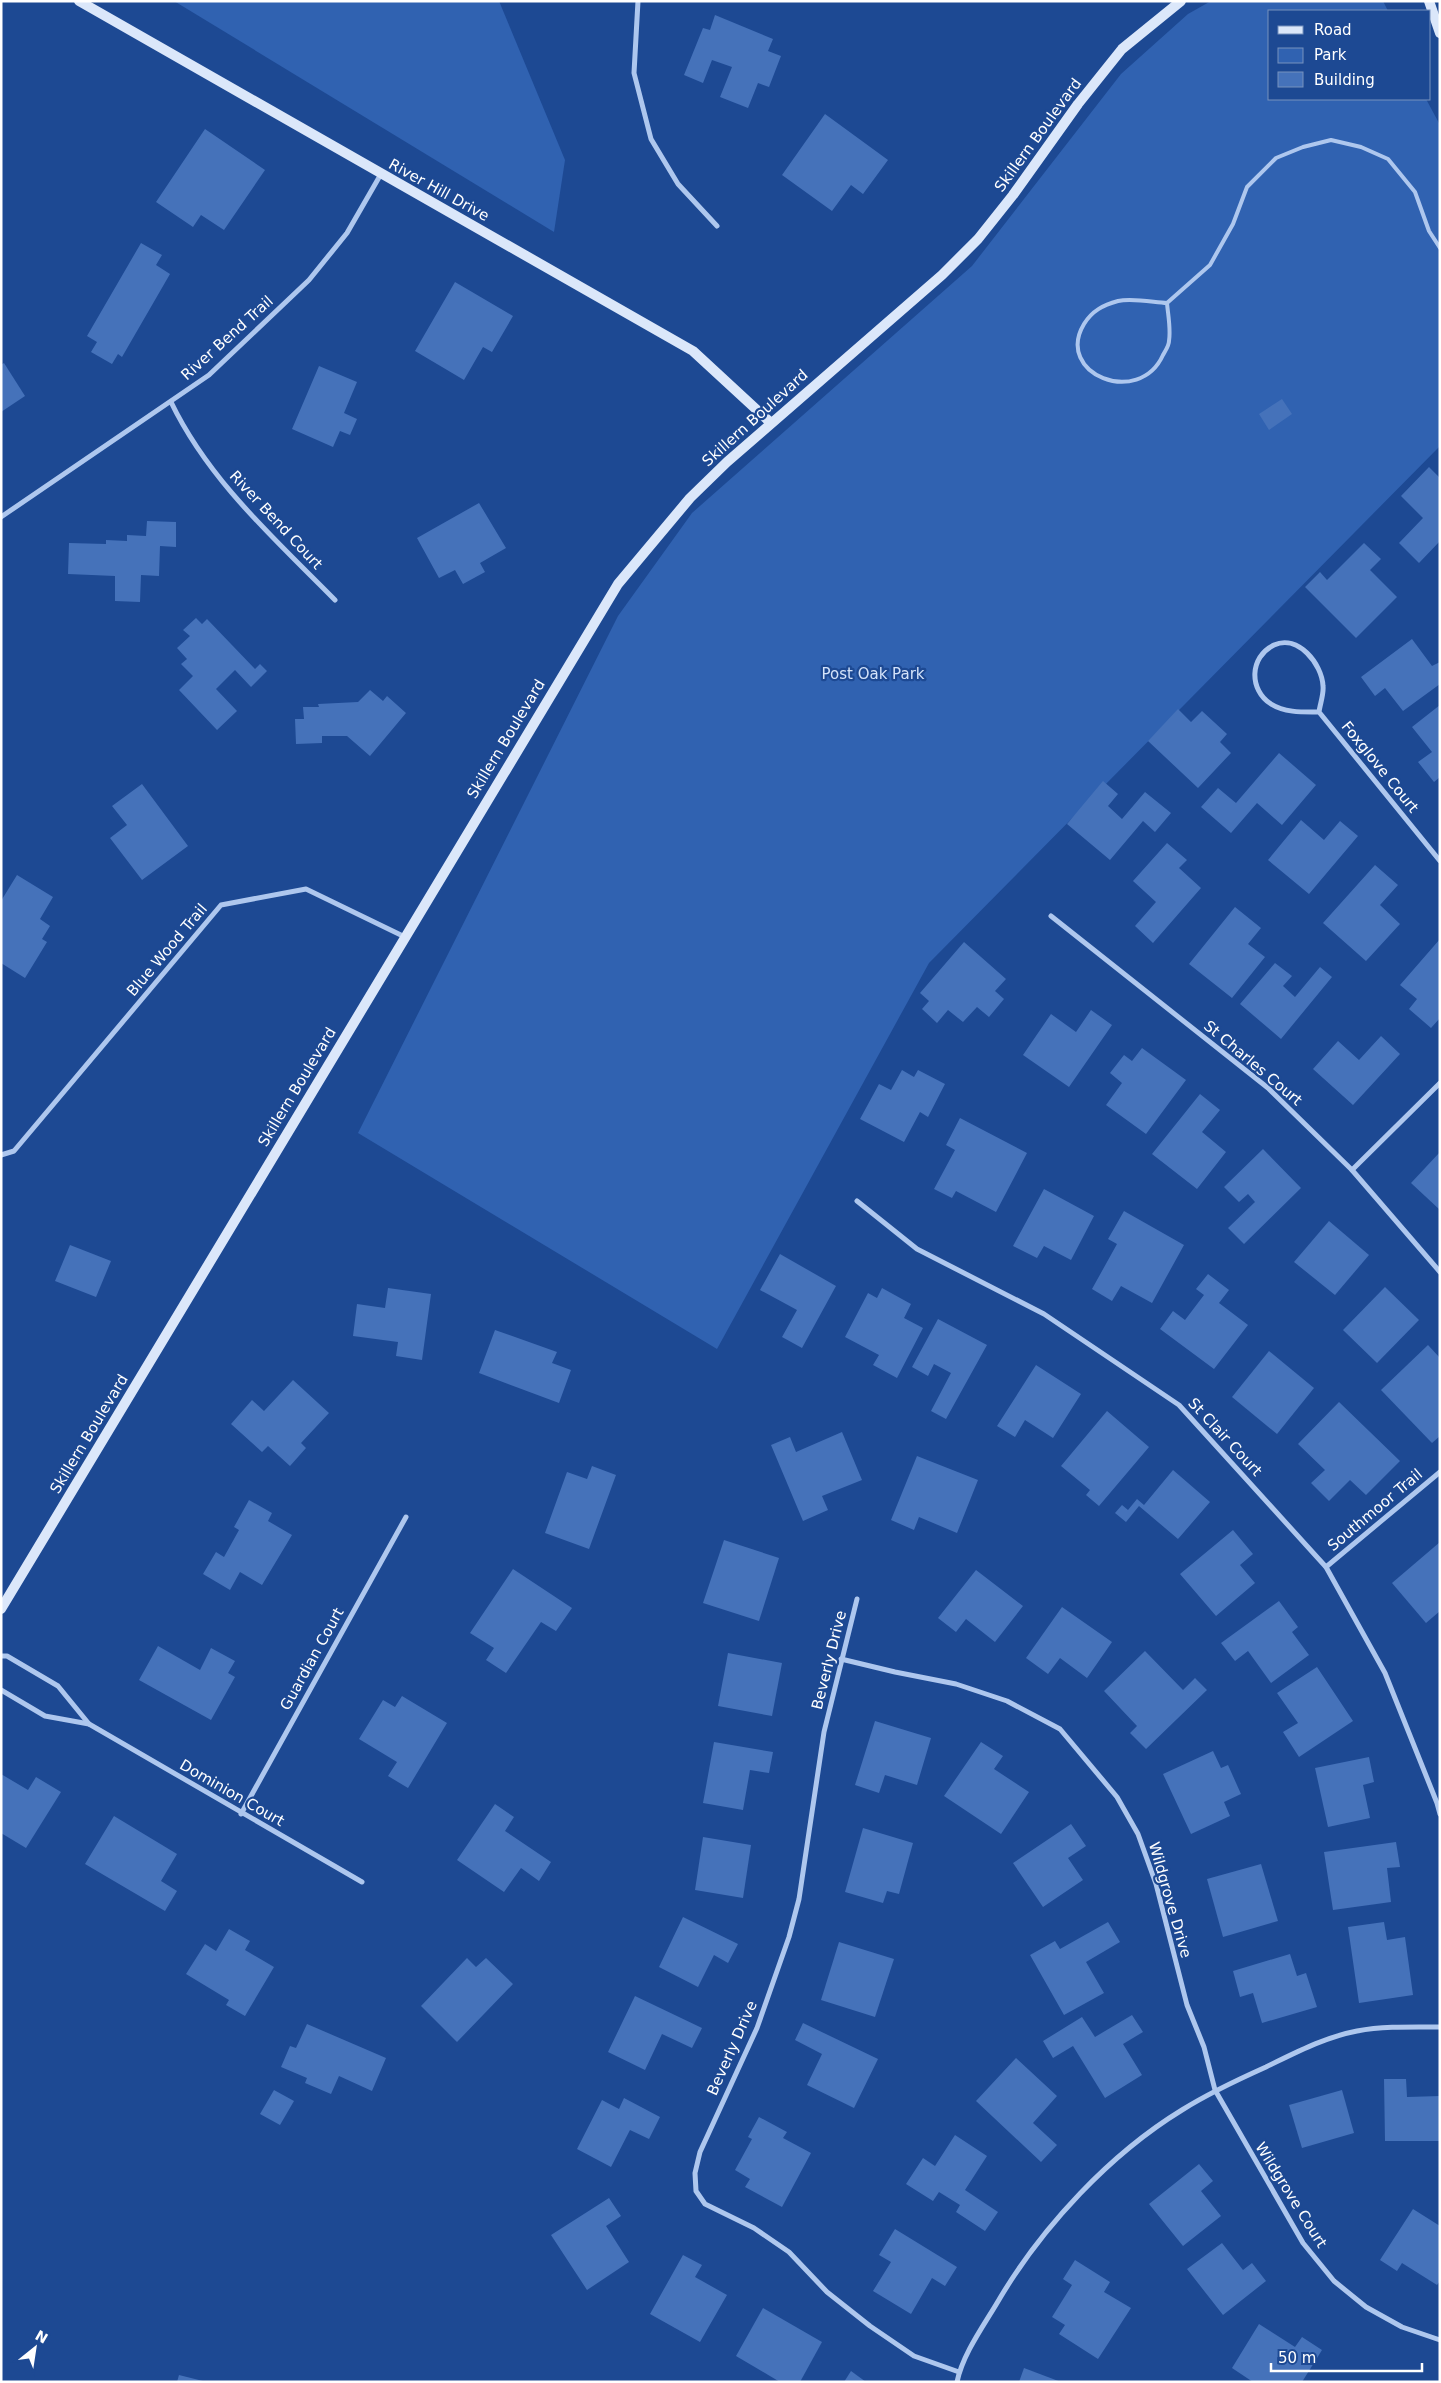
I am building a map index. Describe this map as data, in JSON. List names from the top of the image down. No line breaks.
{"streets":{"street":["Skillern Boulevard","River Hill Drive","River Bend Trail","River Bend Court","Foxglove Court","Blue Wood Trail","St Charles Court","St Clair Court","Southmoor Trail","Guardian Court","Beverly Drive","Dominion Court","Wildgrove Drive","Wildgrove Court"]},"crossings":[["Skillern Boulevard","River Hill Drive"],["Skillern Boulevard","Blue Wood Trail"],["River Hill Drive","River Bend Trail"],["River Bend Trail","River Bend Court"],["St Clair Court","Southmoor Trail"],["Guardian Court","Dominion Court"],["Beverly Drive","Wildgrove Drive"],["Wildgrove Drive","Wildgrove Court"]],"parks":["Post Oak Park"],"legend":["Road","Park","Building"],"scale_bar":"50 m","north":"top right"}
